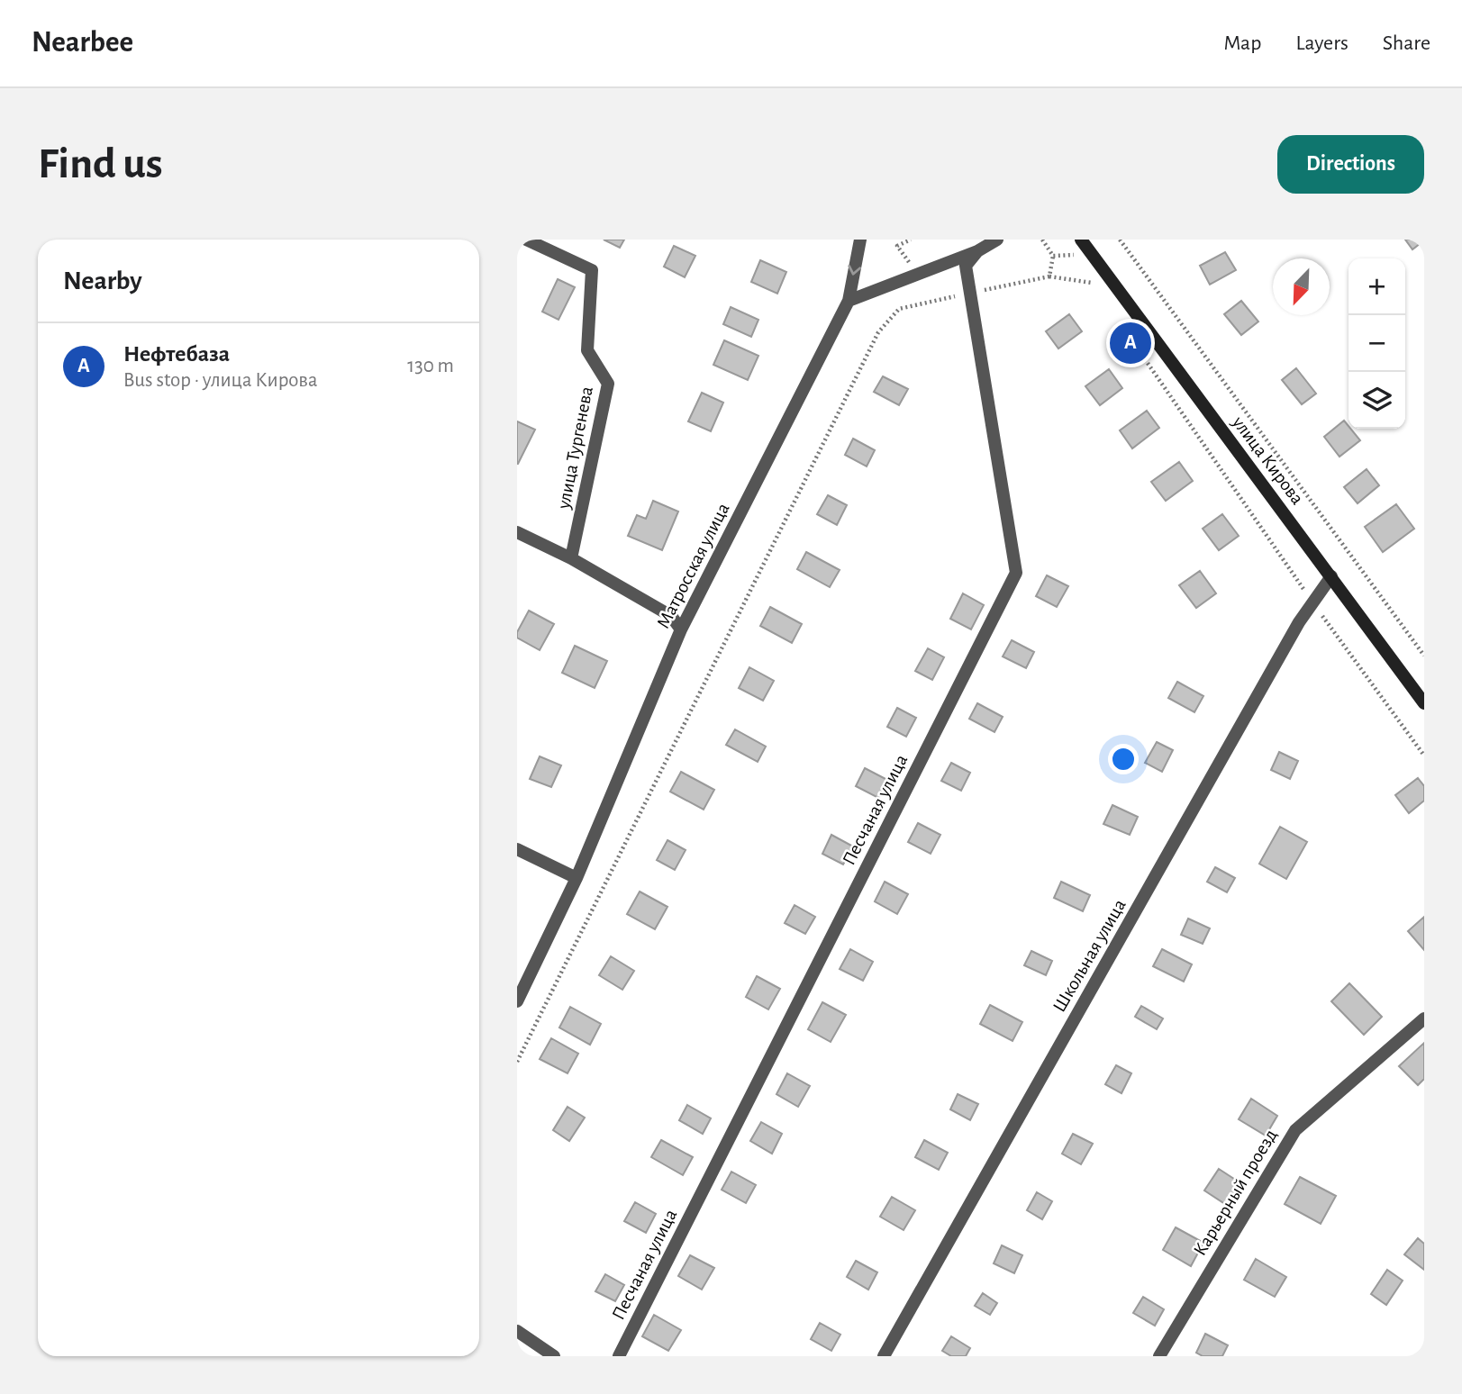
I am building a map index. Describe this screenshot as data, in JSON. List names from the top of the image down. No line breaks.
{"streets":{"main road":["улица Кирова"],"street":["улица Тургенева","Матросская улица","Песчаная улица","Школьная улица","Карьерный проезд"]},"crossings":[["улица Кирова","Школьная улица"]],"north":"bottom left","page":{"header":"Nearbee","nav":["Map","Layers","Share"],"buttons":"Directions","title":"Find us","heading":"Nearby","map_buttons":["+","−"],"pins":"A","list":[{"mark":"A","name":"Нефтебаза","note":"Bus stop · улица Кирова","value":"130 m"}]}}
